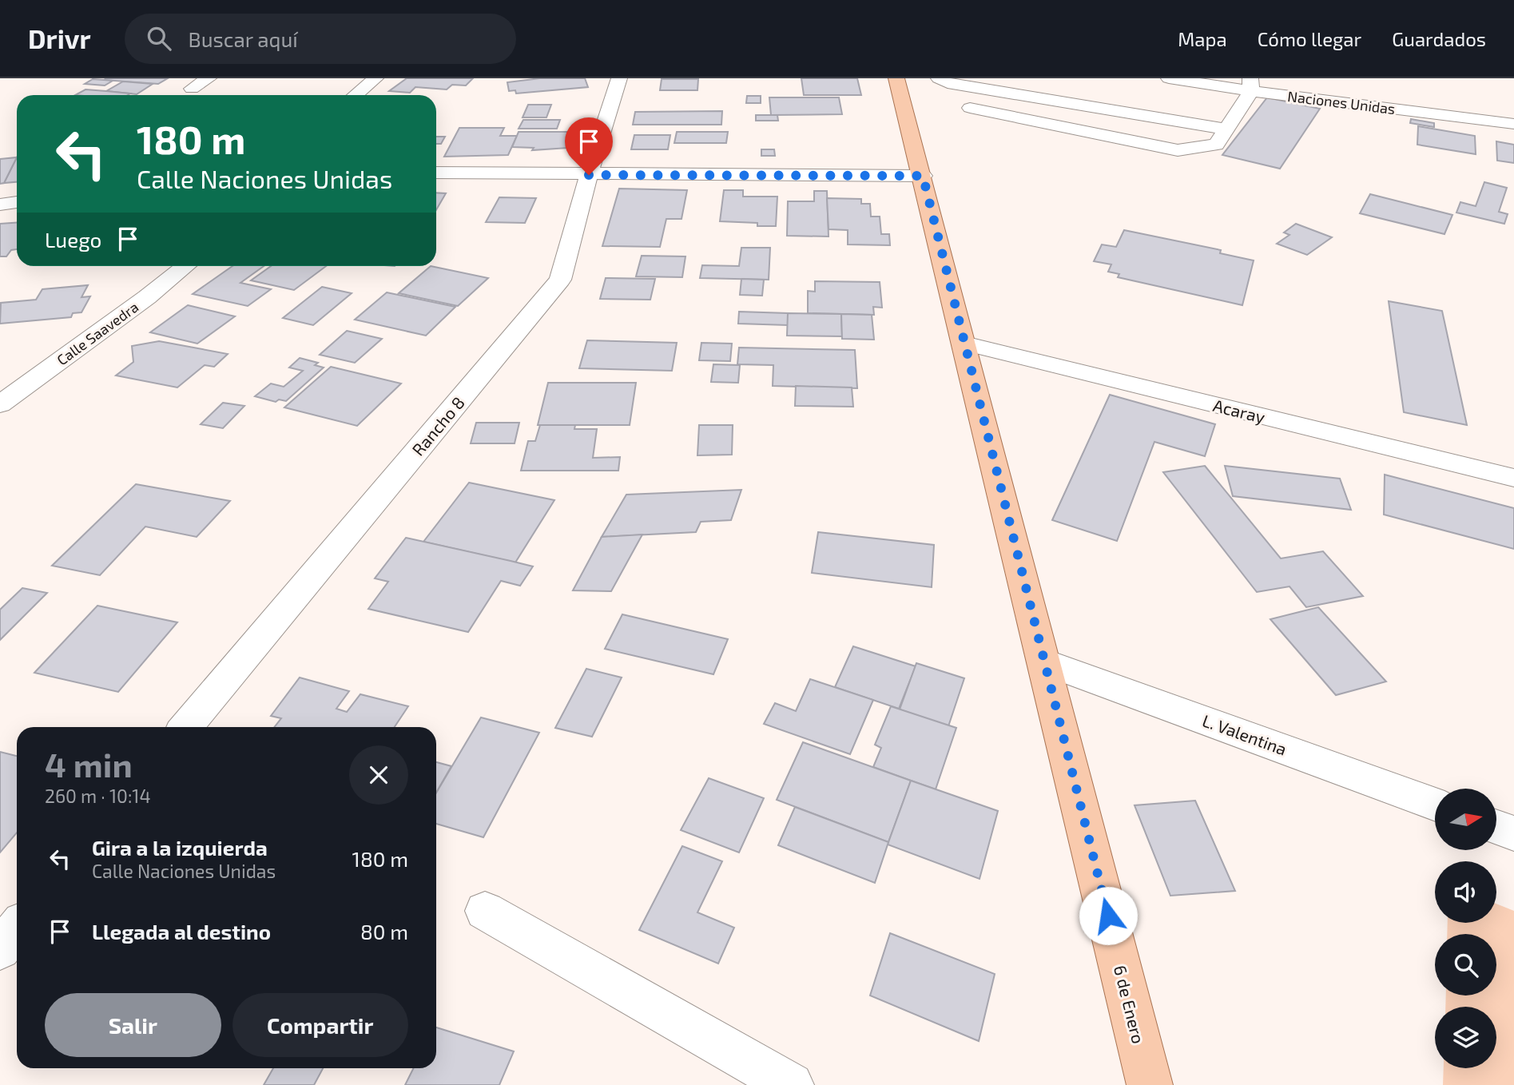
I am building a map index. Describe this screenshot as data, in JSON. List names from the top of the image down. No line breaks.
{"streets":{"main road":["6 de Enero"],"street":["Naciones Unidas","Calle Saavedra","Acaray","Rancho 8","L. Valentina"]},"crossings":[["Acaray","6 de Enero"],["L. Valentina","6 de Enero"]],"north":"right","page":{"header":"Drivr","search":"Buscar aquí","nav":["Mapa","Cómo llegar","Guardados"],"turn":["180 m","Calle Naciones Unidas"],"then":"Luego","heading":["4 min","260 m · 10:14"],"list":[{"name":"Gira a la izquierda","note":"Calle Naciones Unidas","value":"180 m"},{"name":"Llegada al destino","value":"80 m"}],"buttons":["Salir","Compartir"]}}
